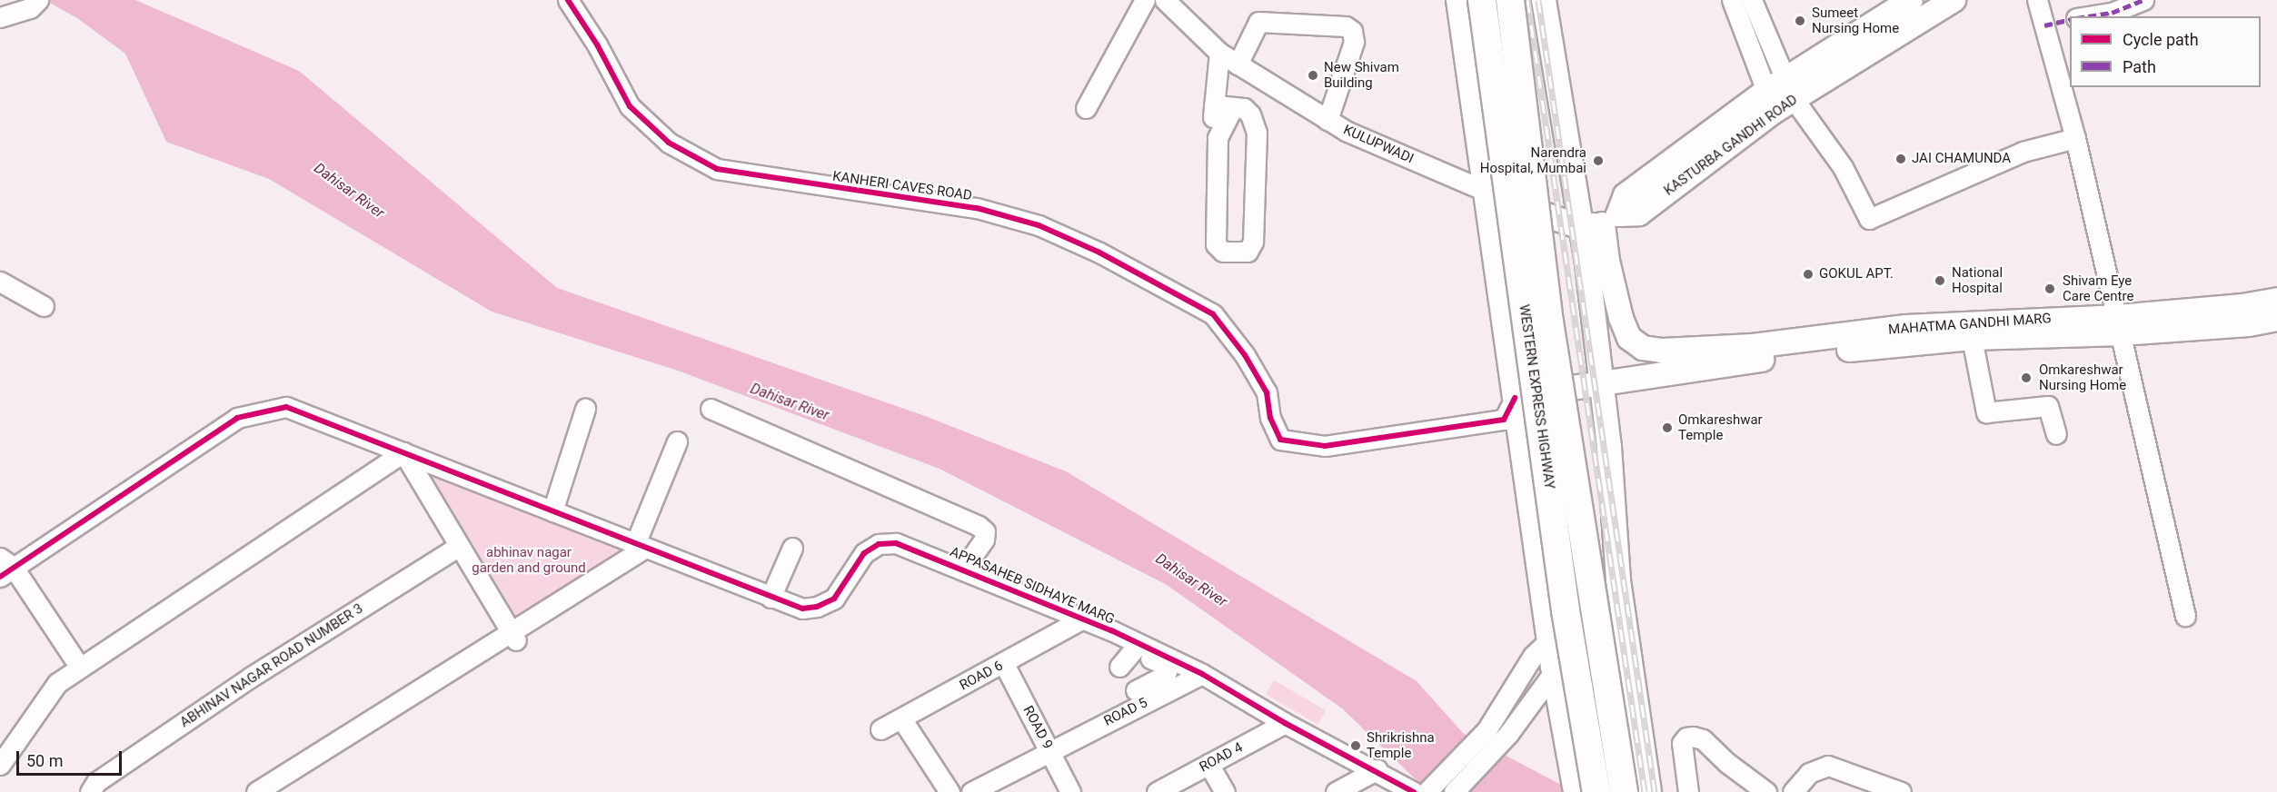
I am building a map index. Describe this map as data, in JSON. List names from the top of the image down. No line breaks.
{"streets":{"highway":["WESTERN EXPRESS HIGHWAY"],"main road":["KULUPWADI","KASTURBA GANDHI ROAD","MAHATMA GANDHI MARG"],"street":["KANHERI CAVES ROAD","APPASAHEB SIDHAYE MARG","ABHINAV NAGAR ROAD NUMBER 3","ROAD 6","ROAD 5","ROAD 9","ROAD 4"]},"crossings":[["KULUPWADI","KASTURBA GANDHI ROAD"],["KULUPWADI","MAHATMA GANDHI MARG"],["KASTURBA GANDHI ROAD","MAHATMA GANDHI MARG"],["APPASAHEB SIDHAYE MARG","ROAD 6"],["APPASAHEB SIDHAYE MARG","ROAD 5"],["APPASAHEB SIDHAYE MARG","ROAD 4"],["ROAD 6","ROAD 9"],["ROAD 5","ROAD 9"]],"water":["Dahisar River"],"parks":["abhinav nagar garden and ground"],"places":["Sumeet Nursing Home","New Shivam Building","JAI CHAMUNDA","Narendra Hospital, Mumbai","GOKUL APT.","National Hospital","Shivam Eye Care Centre","Omkareshwar Nursing Home","Omkareshwar Temple","Shrikrishna Temple"],"legend":["Cycle path","Path"],"scale_bar":"50 m"}
